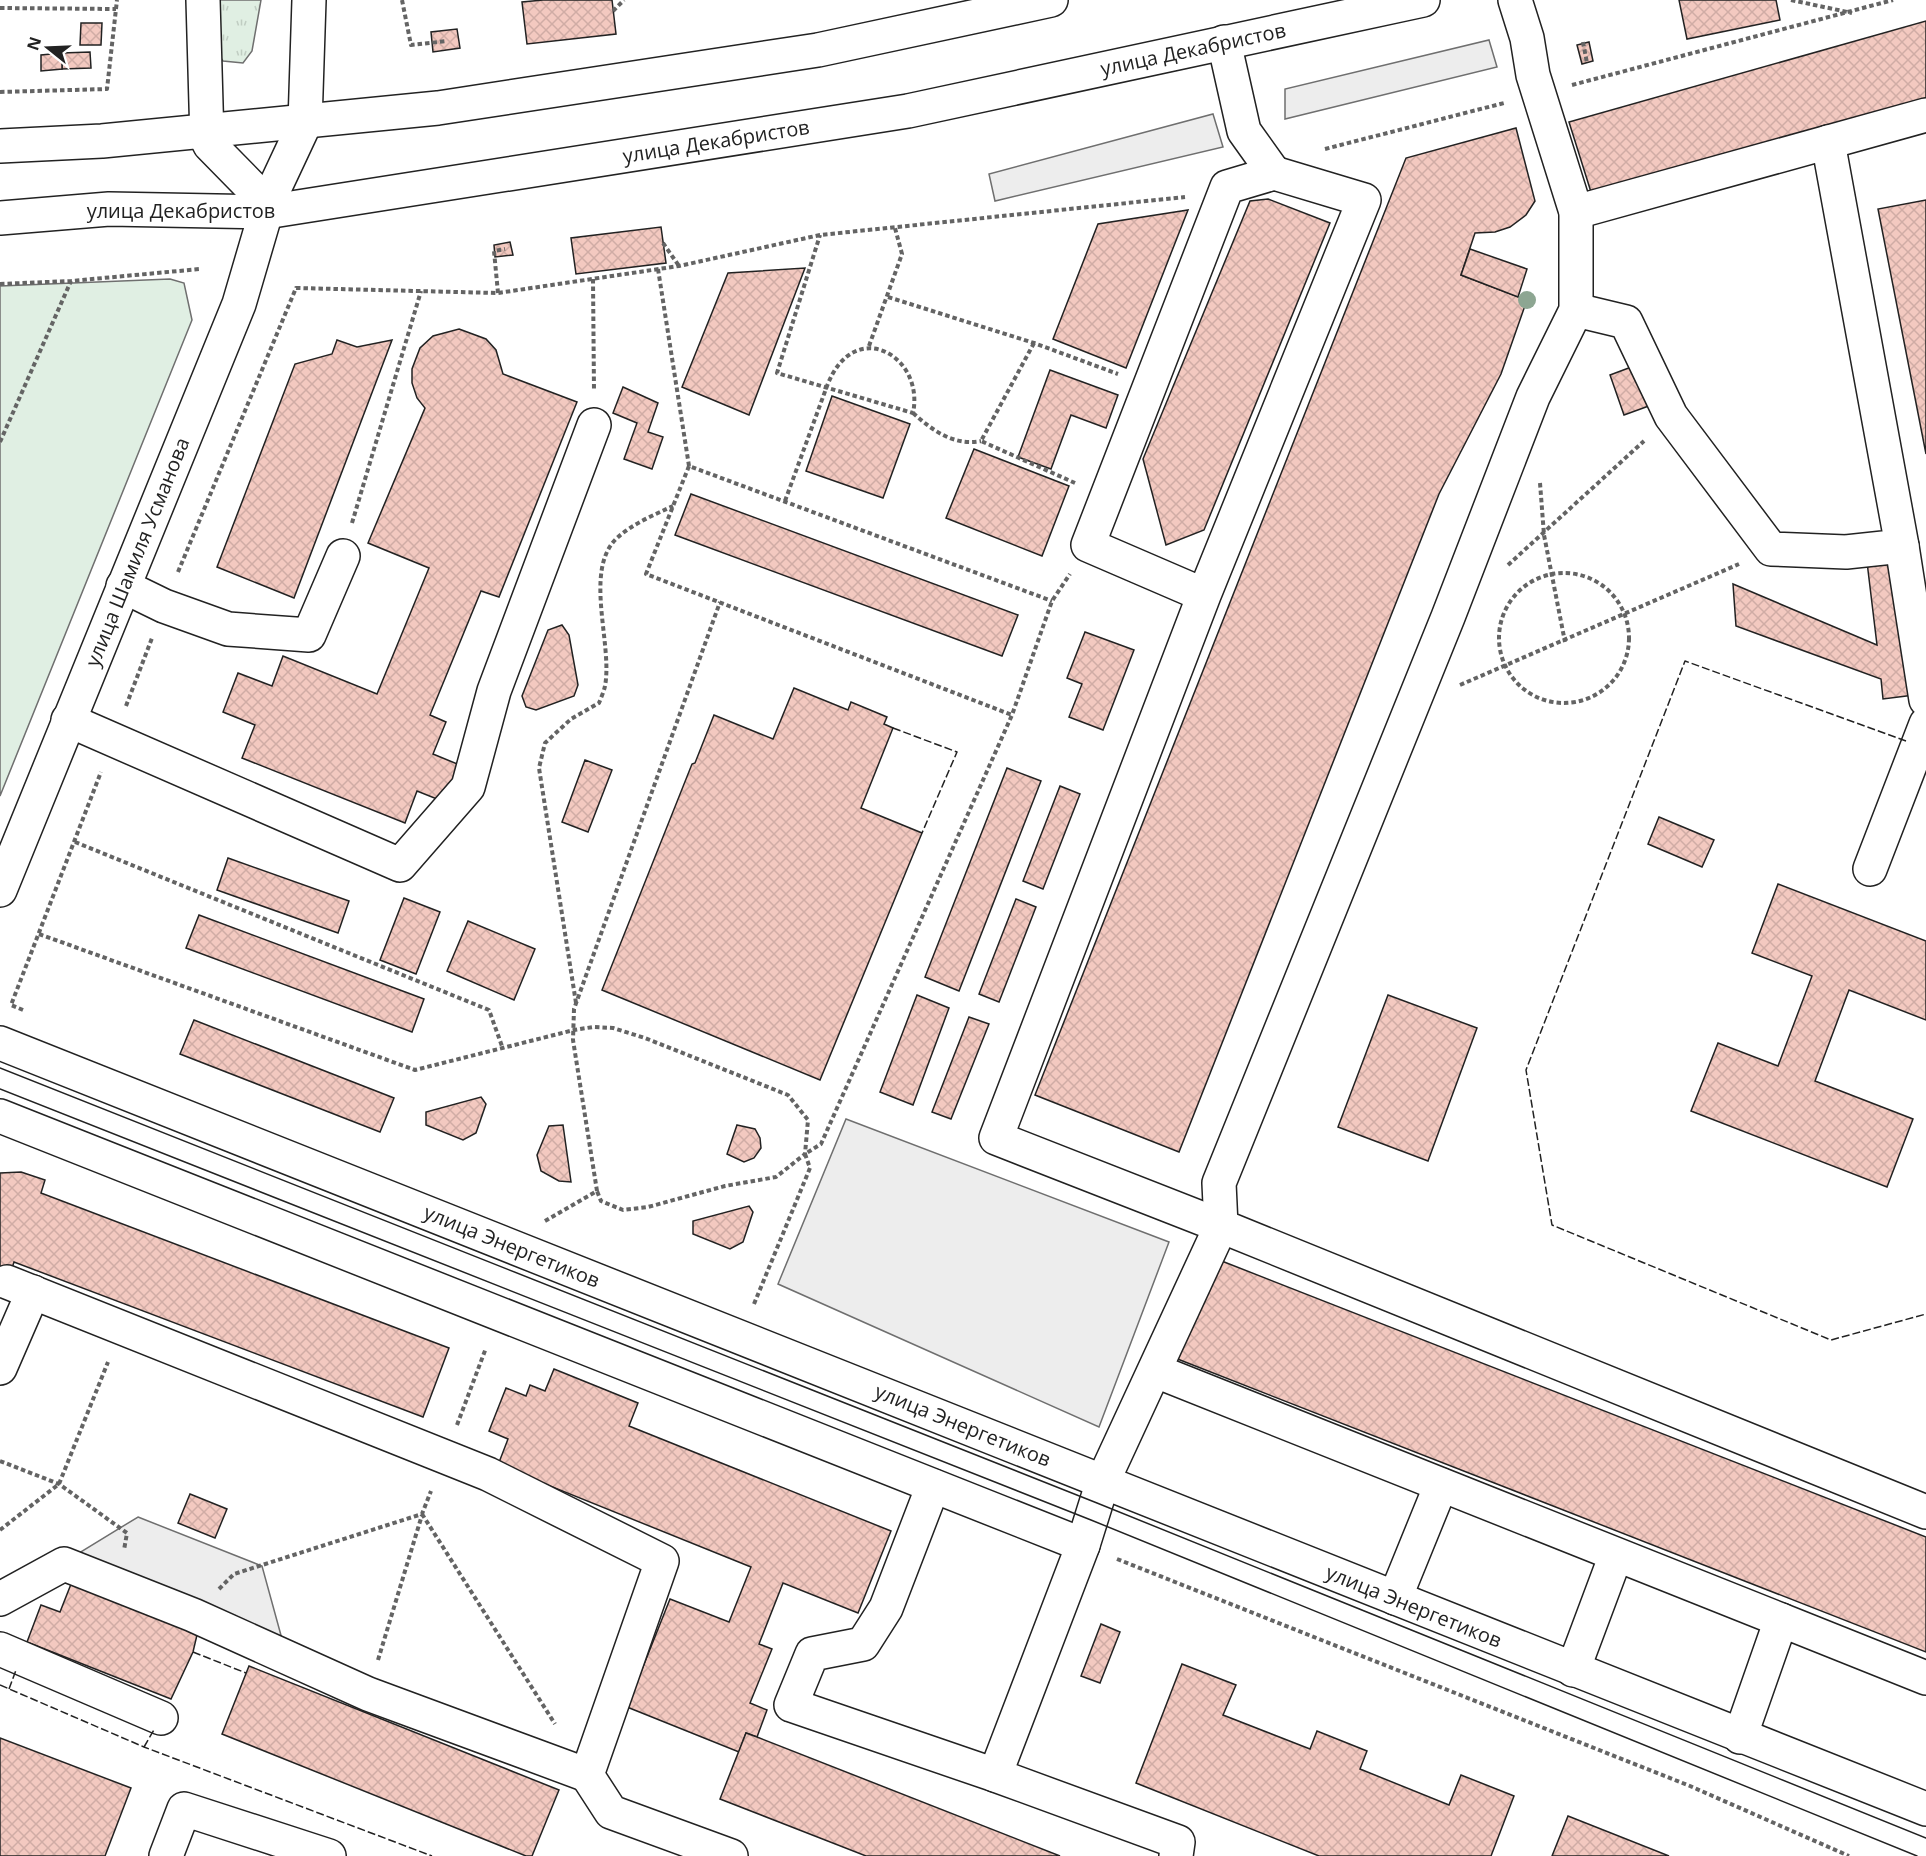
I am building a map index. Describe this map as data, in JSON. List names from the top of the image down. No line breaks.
{"streets":{"street":["улица Декабристов","улица Шамиля Усманова","улица Энергетиков"]},"crossings":[["улица Декабристов","улица Шамиля Усманова"]],"north":"left"}
